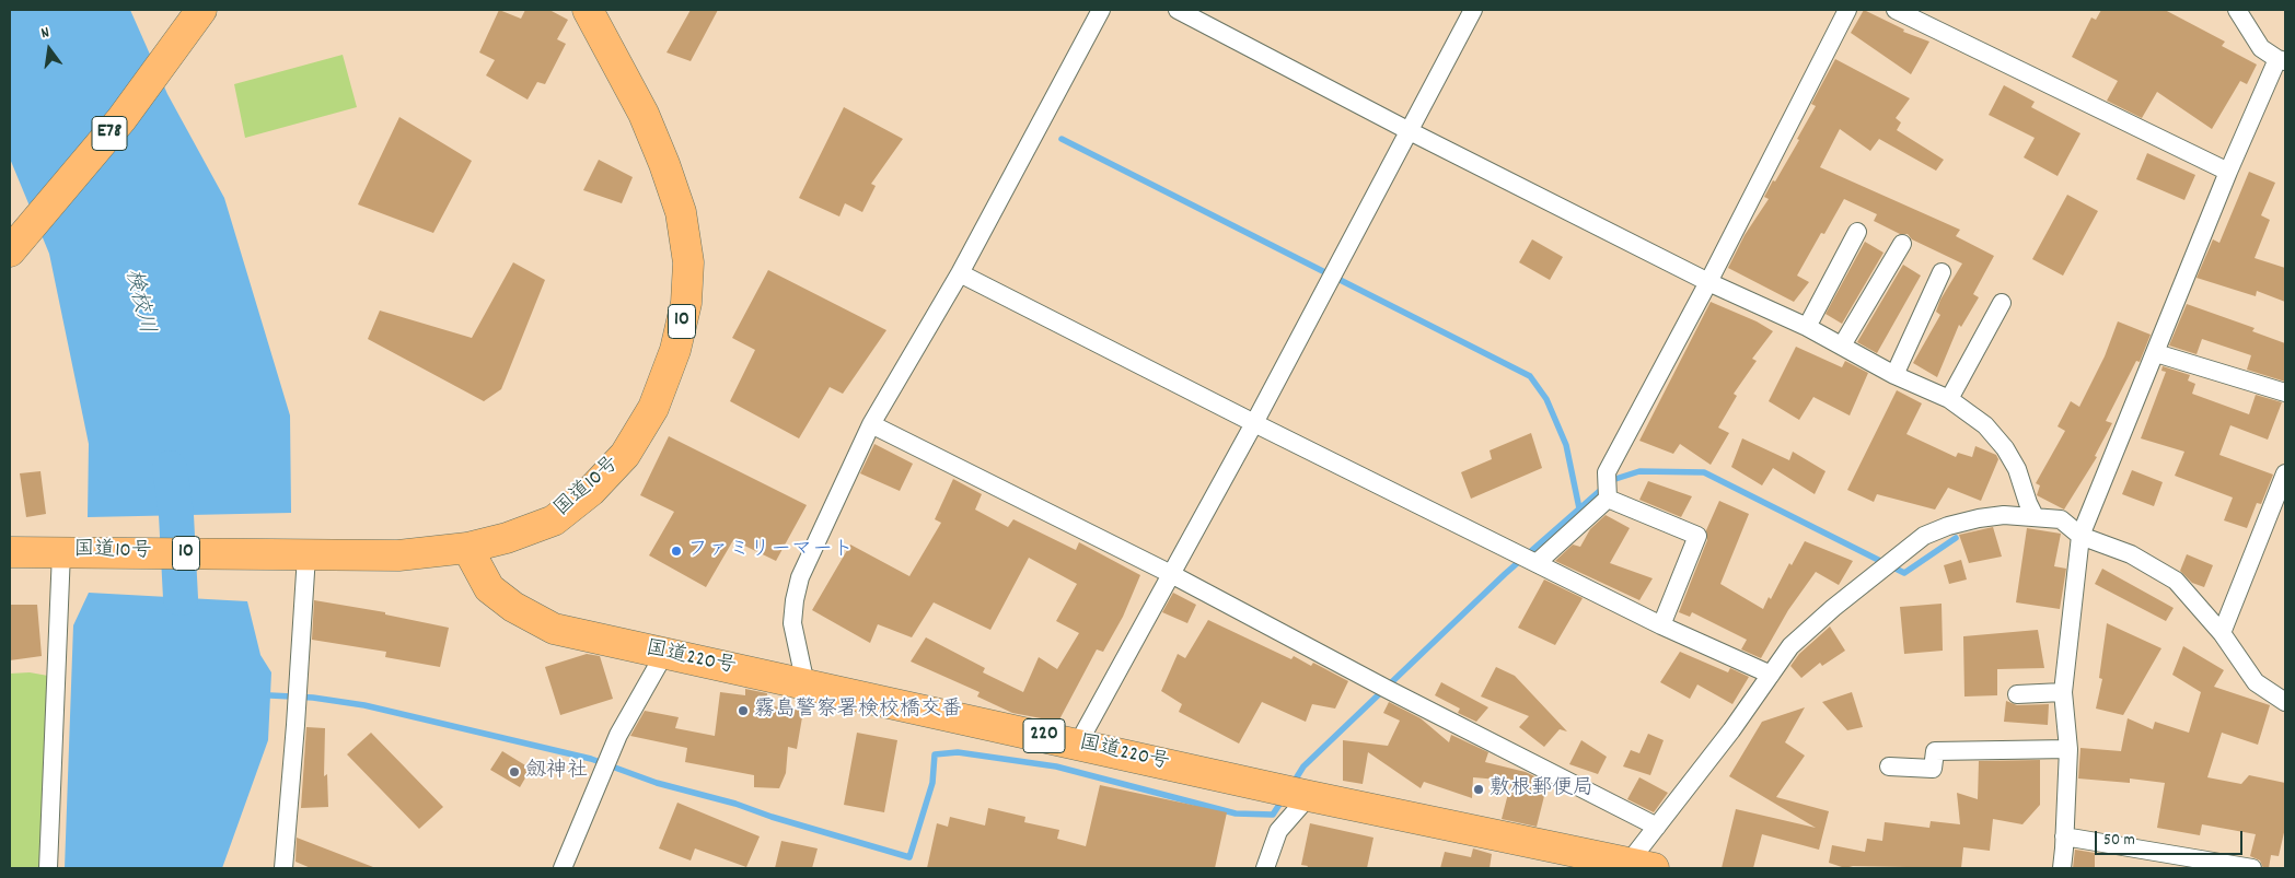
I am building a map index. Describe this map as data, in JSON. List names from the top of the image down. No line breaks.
{"streets":{"highway":["E78","10","国道10号","国道220号","220"]},"crossings":[["国道10号","国道220号"]],"water":["検校川"],"places":["ファミリーマート","霧島警察署検校橋交番","劔神社","敷根郵便局"],"scale_bar":"50 m","north":"top"}
